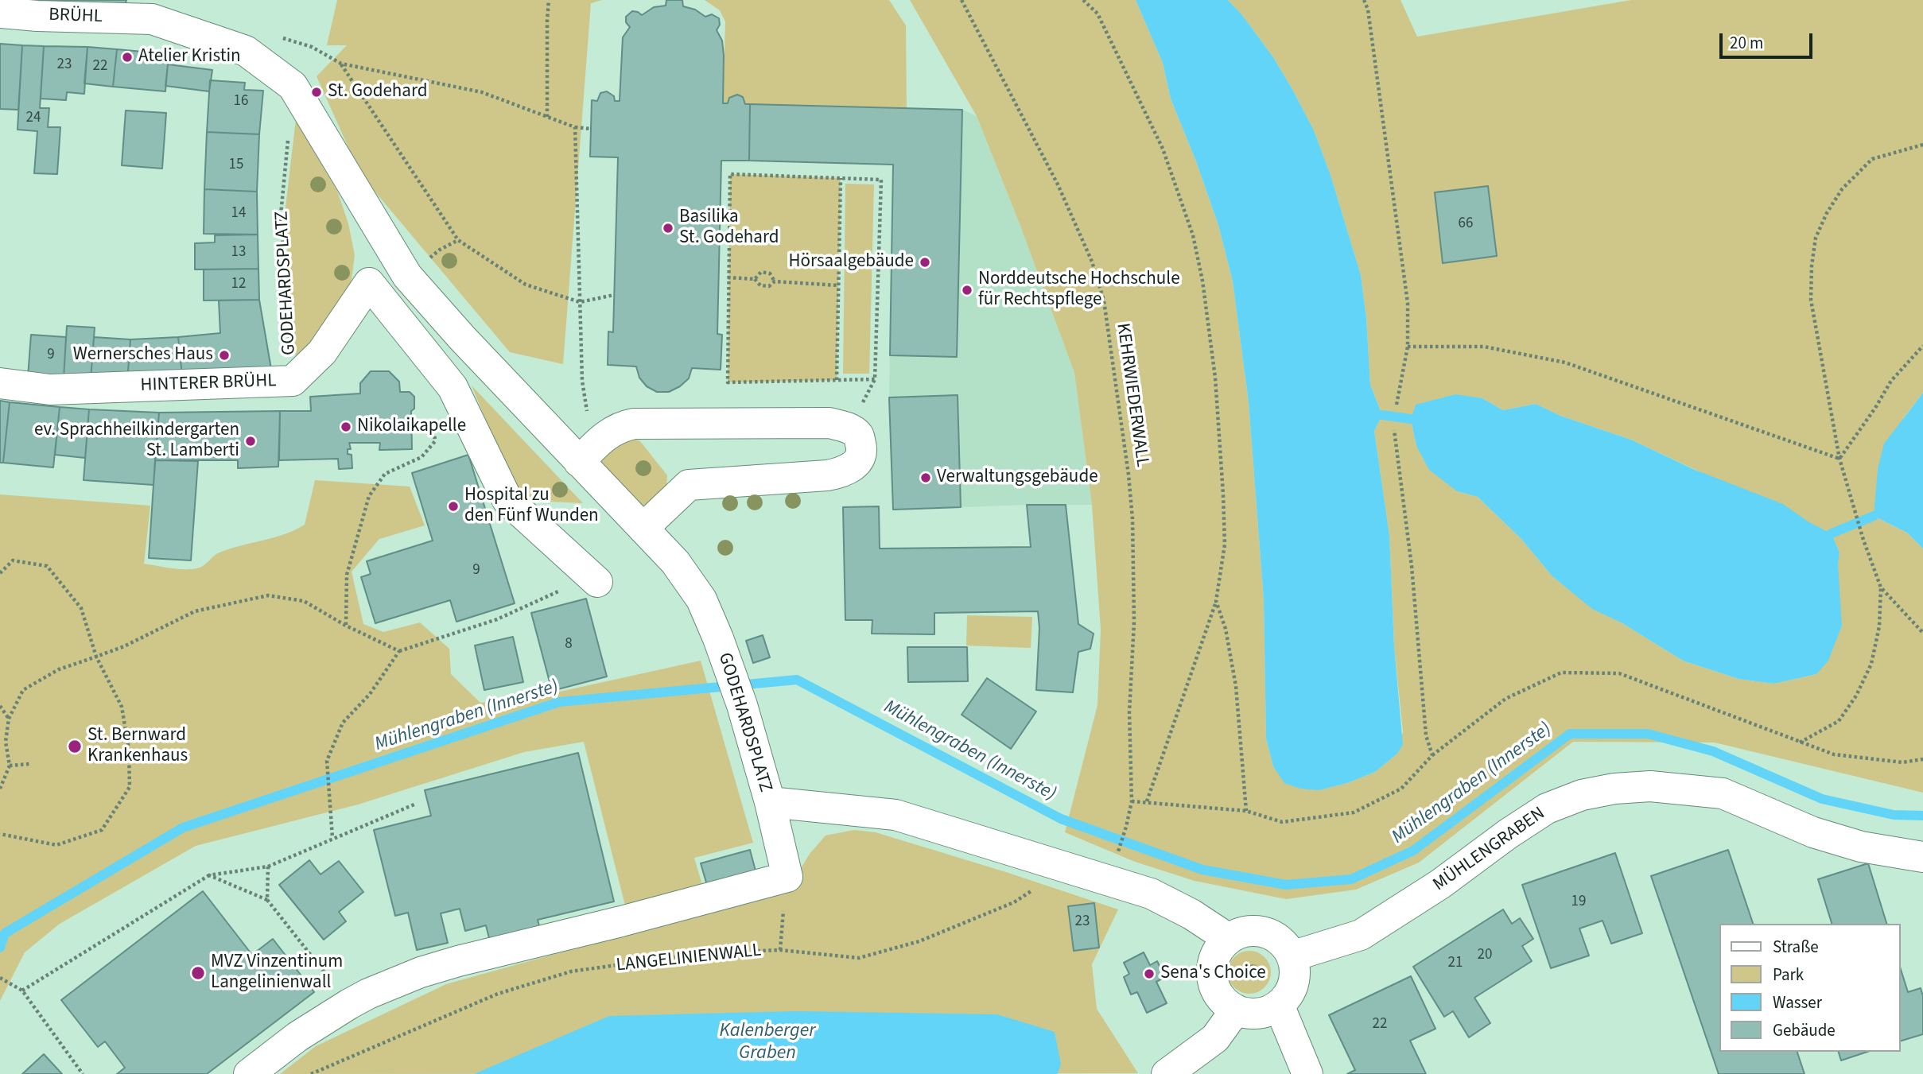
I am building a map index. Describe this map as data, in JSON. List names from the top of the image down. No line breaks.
{"streets":{"street":["BRÜHL","GODEHARDSPLATZ","HINTERER BRÜHL","MÜHLENGRABEN"],"path":["KEHRWIEDERWALL","LANGELINIENWALL"]},"crossings":[["BRÜHL","GODEHARDSPLATZ"],["GODEHARDSPLATZ","HINTERER BRÜHL"],["GODEHARDSPLATZ","MÜHLENGRABEN"],["GODEHARDSPLATZ","LANGELINIENWALL"]],"water":["Mühlengraben (Innerste)","Kalenberger Graben"],"places":["Atelier Kristin","St. Godehard","Basilika St. Godehard","Hörsaalgebäude","Norddeutsche Hochschule für Rechtspflege","Wernersches Haus","Nikolaikapelle","ev. Sprachheilkindergarten St. Lamberti","Verwaltungsgebäude","Hospital zu den Fünf Wunden","St. Bernward Krankenhaus","MVZ Vinzentinum Langelinienwall","Sena's Choice"],"house_numbers":["23","22","16","24","15","14","66","13","12","9","9","8","19","23","20","21","22"],"legend":["Straße","Park","Wasser","Gebäude"],"scale_bar":"20 m"}
